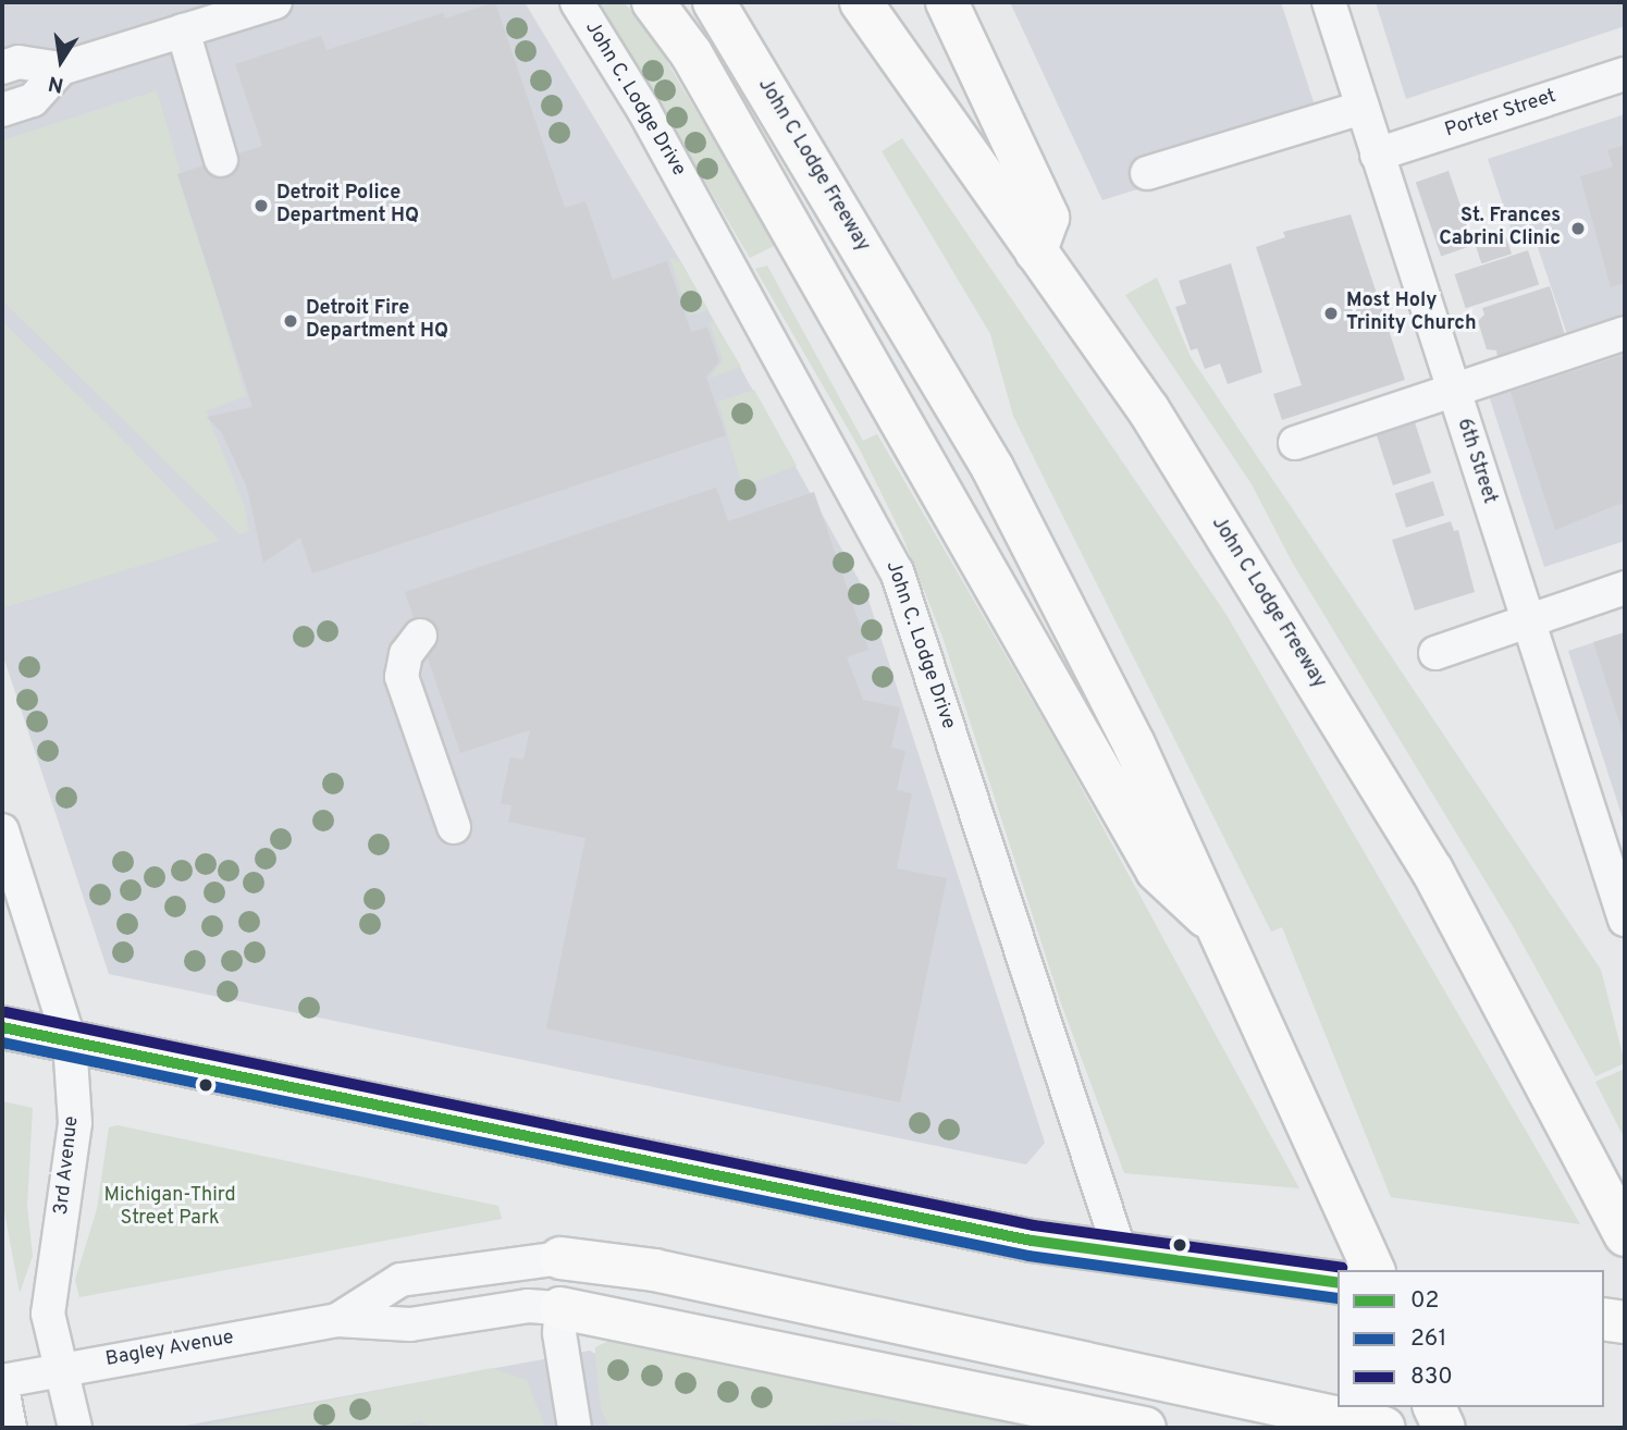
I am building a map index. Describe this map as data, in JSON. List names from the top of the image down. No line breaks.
{"streets":{"main road":["John C Lodge Freeway"],"street":["John C. Lodge Drive","Porter Street","6th Street","3rd Avenue","Bagley Avenue"]},"crossings":[["Porter Street","6th Street"],["3rd Avenue","Bagley Avenue"]],"parks":["Michigan-Third Street Park"],"places":["Detroit Police Department HQ","St. Frances Cabrini Clinic","Most Holy Trinity Church","Detroit Fire Department HQ"],"lines":["transit line 830","transit line 02","transit line 261"],"legend":["02","261","830"],"north":"bottom"}
